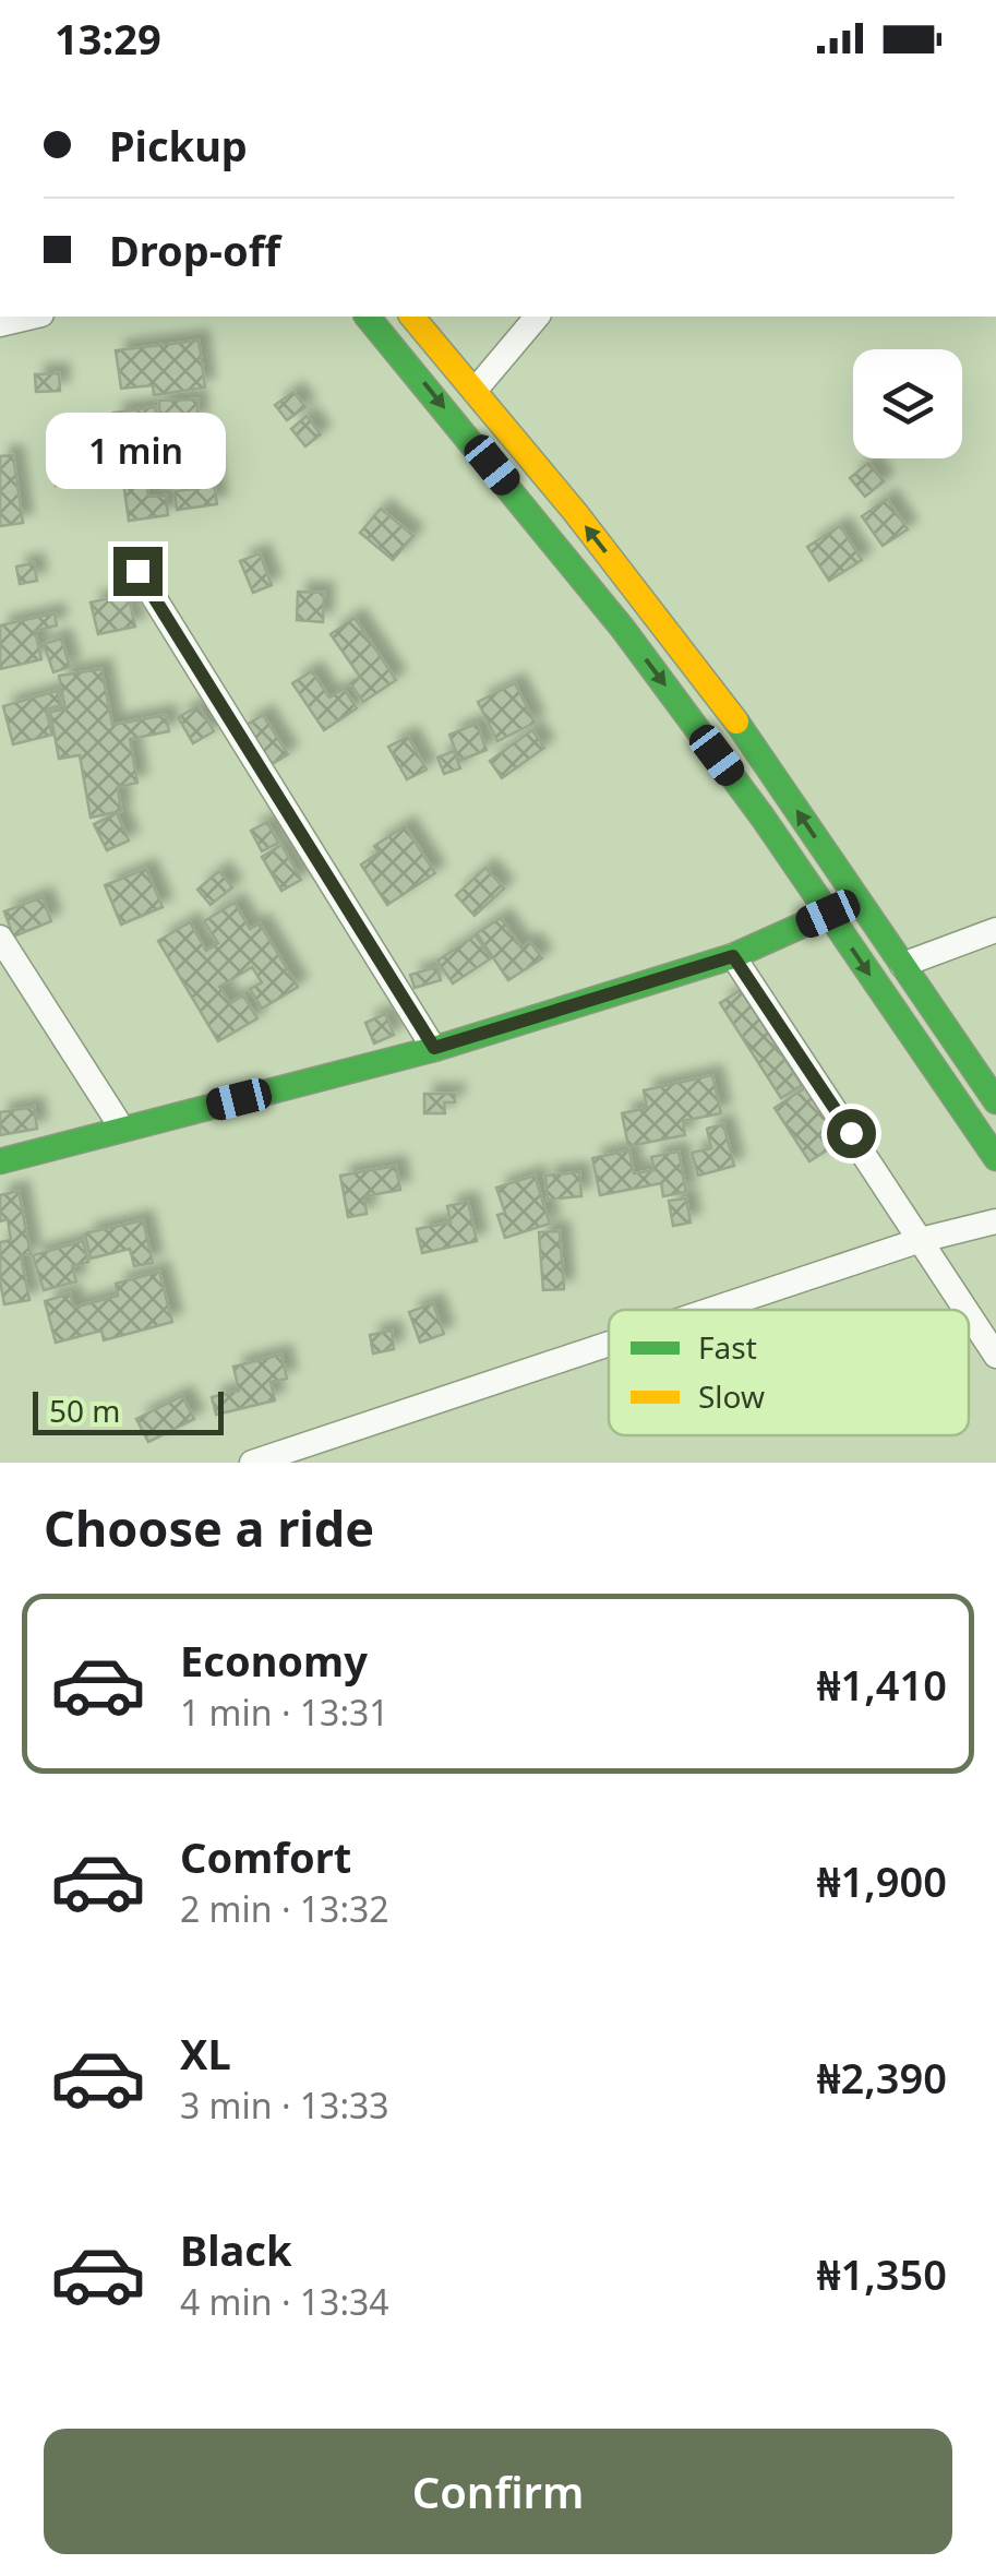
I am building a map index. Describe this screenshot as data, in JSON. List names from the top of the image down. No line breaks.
{"legend":["Fast","Slow"],"scale_bar":"50 m","page":{"status":"13:29","banner":["Pickup","Drop-off"],"bubble":"1 min","scale":"50 m","heading":"Choose a ride","list":[{"name":"Economy","note":"1 min · 13:31","value":"₦1,410"},{"name":"Comfort","note":"2 min · 13:32","value":"₦1,900"},{"name":"XL","note":"3 min · 13:33","value":"₦2,390"},{"name":"Black","note":"4 min · 13:34","value":"₦1,350"}],"buttons":"Confirm"}}
